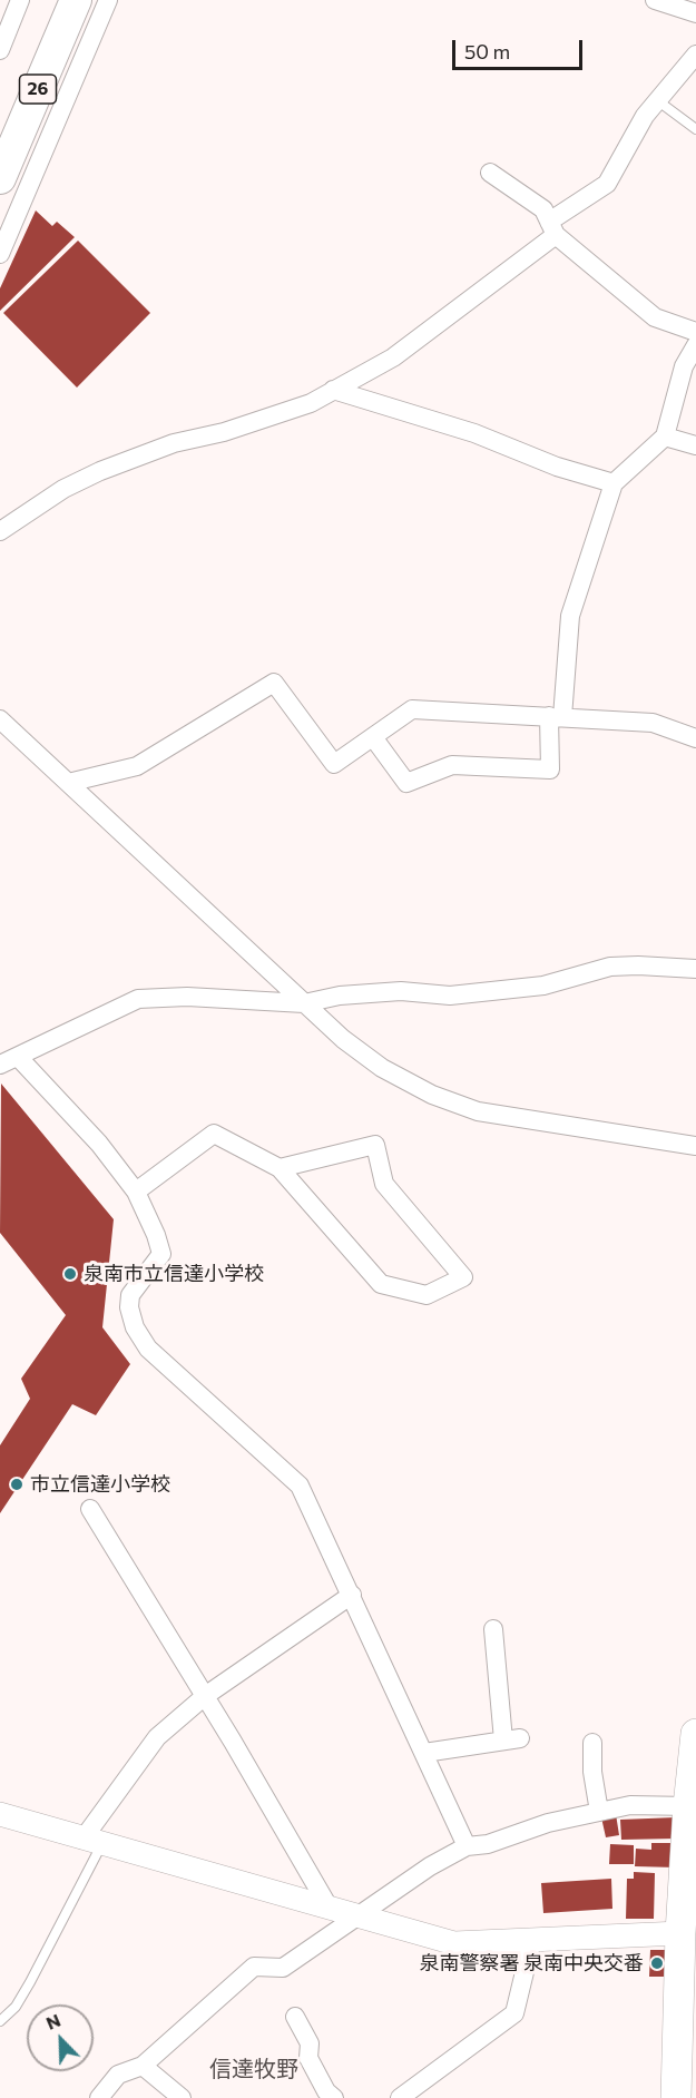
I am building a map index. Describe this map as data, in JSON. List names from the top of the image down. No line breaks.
{"streets":{"highway":["26"]},"districts":["信達牧野"],"places":["泉南市立信達小学校","市立信達小学校","泉南警察署 泉南中央交番"],"scale_bar":"50 m","north":"top left"}
